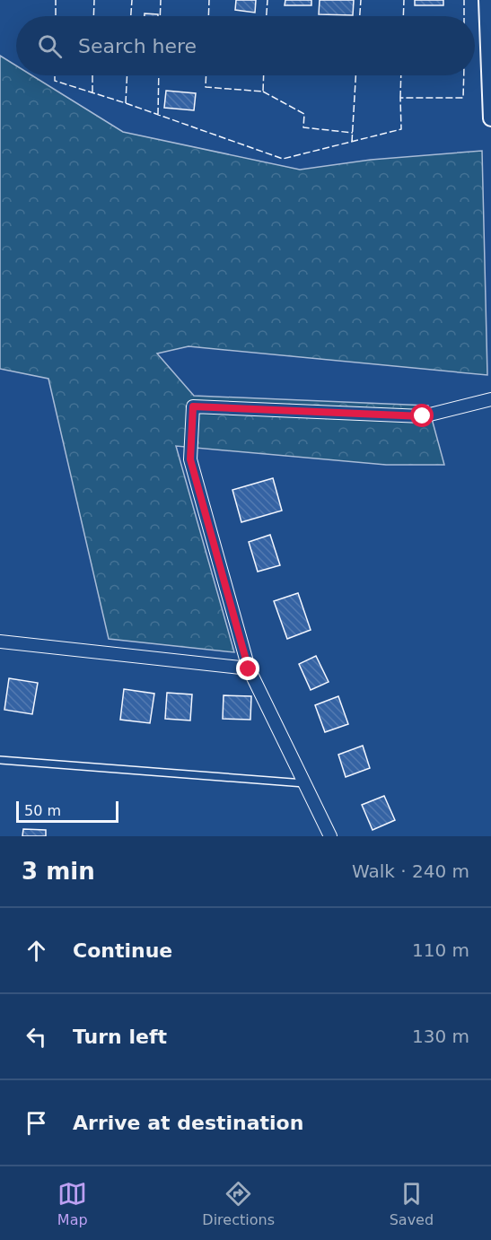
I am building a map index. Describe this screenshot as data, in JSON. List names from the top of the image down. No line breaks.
{"scale_bar":"50 m","page":{"search":"Search here","scale":"50 m","heading":["3 min","Walk · 240 m"],"list":[["Continue","110 m"],["Turn left","130 m"],"Arrive at destination"],"nav":["Map","Directions","Saved"]}}
